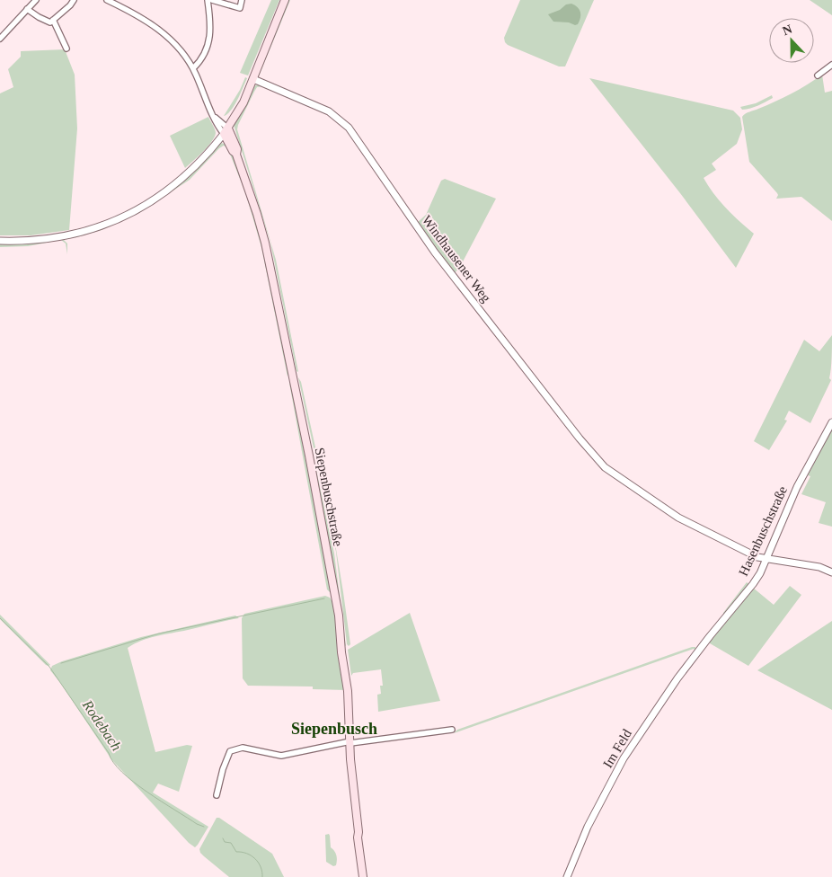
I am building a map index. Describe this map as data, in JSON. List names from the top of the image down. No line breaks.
{"streets":{"main road":["Siepenbuschstraße"],"street":["Windhausener Weg","Hasenbuschstraße","Im Feld"]},"crossings":[["Windhausener Weg","Hasenbuschstraße"],["Hasenbuschstraße","Im Feld"]],"districts":["Siepenbusch"],"water":["Rodebach"],"north":"top"}
